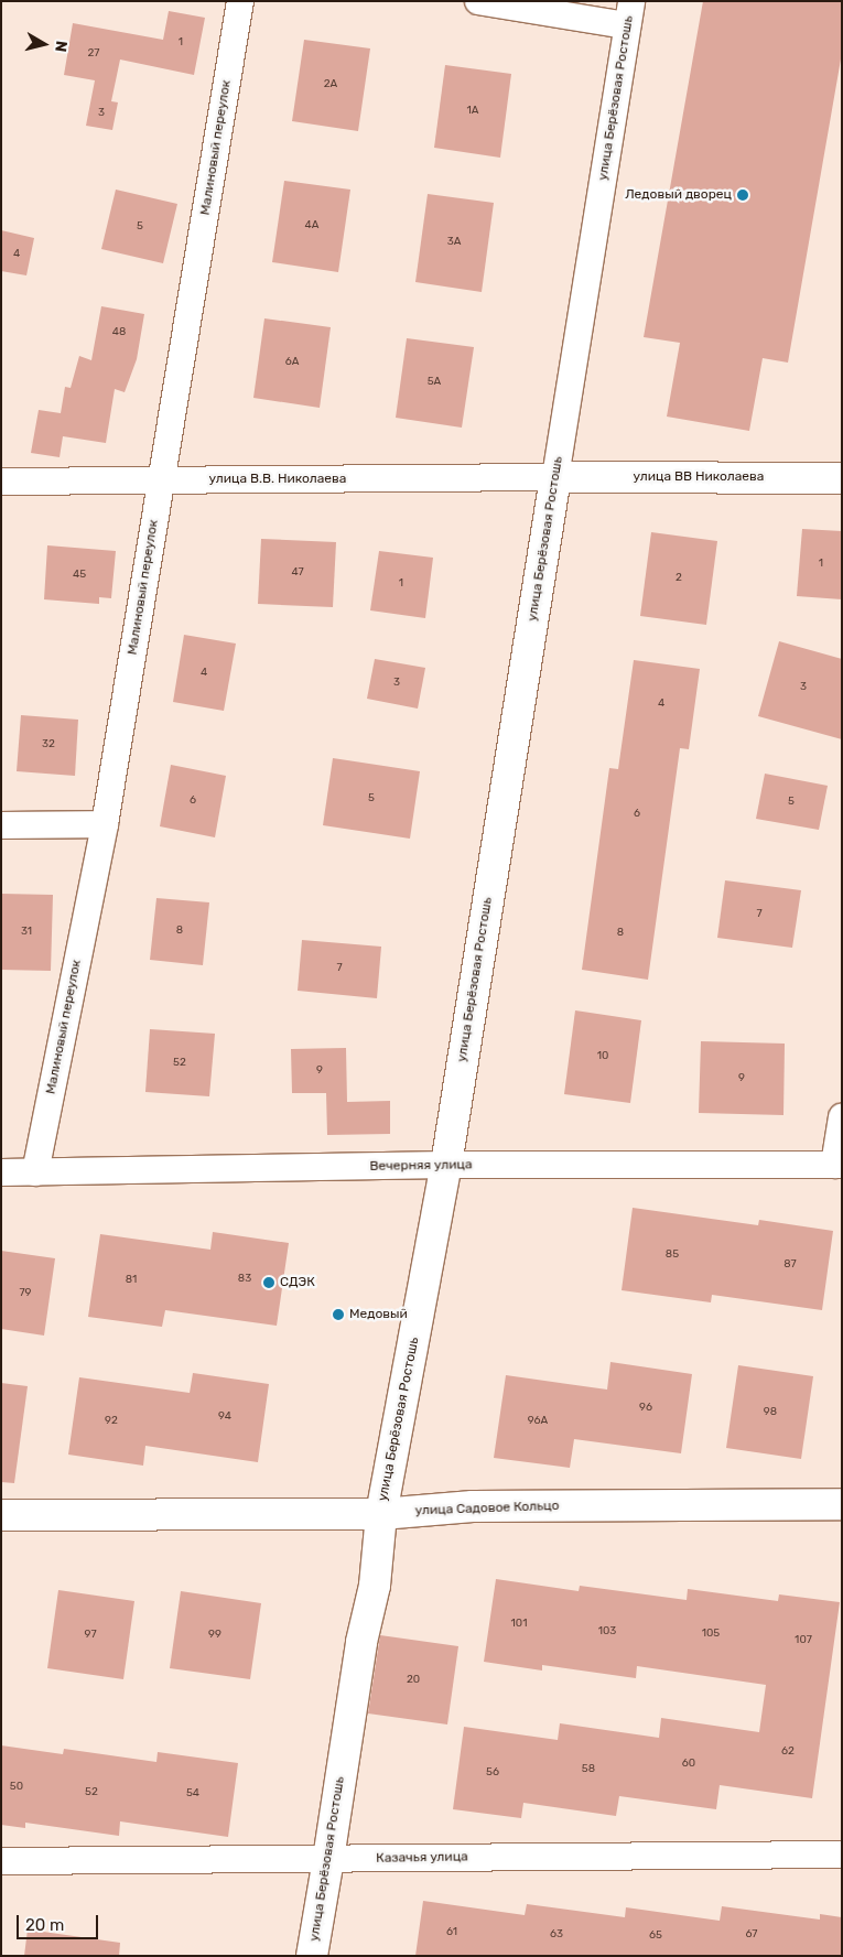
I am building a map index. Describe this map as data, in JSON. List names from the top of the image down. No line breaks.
{"streets":{"street":["улица Берёзовая Ростошь","Малиновый переулок","улица ВВ Николаева","улица В.В. Николаева","Вечерняя улица","улица Садовое Кольцо","Казачья улица"]},"crossings":[["улица Берёзовая Ростошь","улица ВВ Николаева"],["улица Берёзовая Ростошь","улица В.В. Николаева"],["улица Берёзовая Ростошь","Вечерняя улица"],["улица Берёзовая Ростошь","улица Садовое Кольцо"],["улица Берёзовая Ростошь","Казачья улица"],["Малиновый переулок","улица В.В. Николаева"],["Малиновый переулок","Вечерняя улица"],["улица ВВ Николаева","улица В.В. Николаева"]],"places":["Ледовый дворец","СДЭК","Медовый"],"house_numbers":["1","27","2А","1А","3","4А","5","3А","4","48","6А","5А","1","47","45","2","1","4","3","3","4","32","5","6","5","6","7","8","31","8","7","10","52","9","9","85","87","83","81","79","96","98","94","92","96А","101","103","105","97","99","107","20","62","60","58","56","50","52","54","61","63","67","65"],"scale_bar":"20 m","north":"right"}
